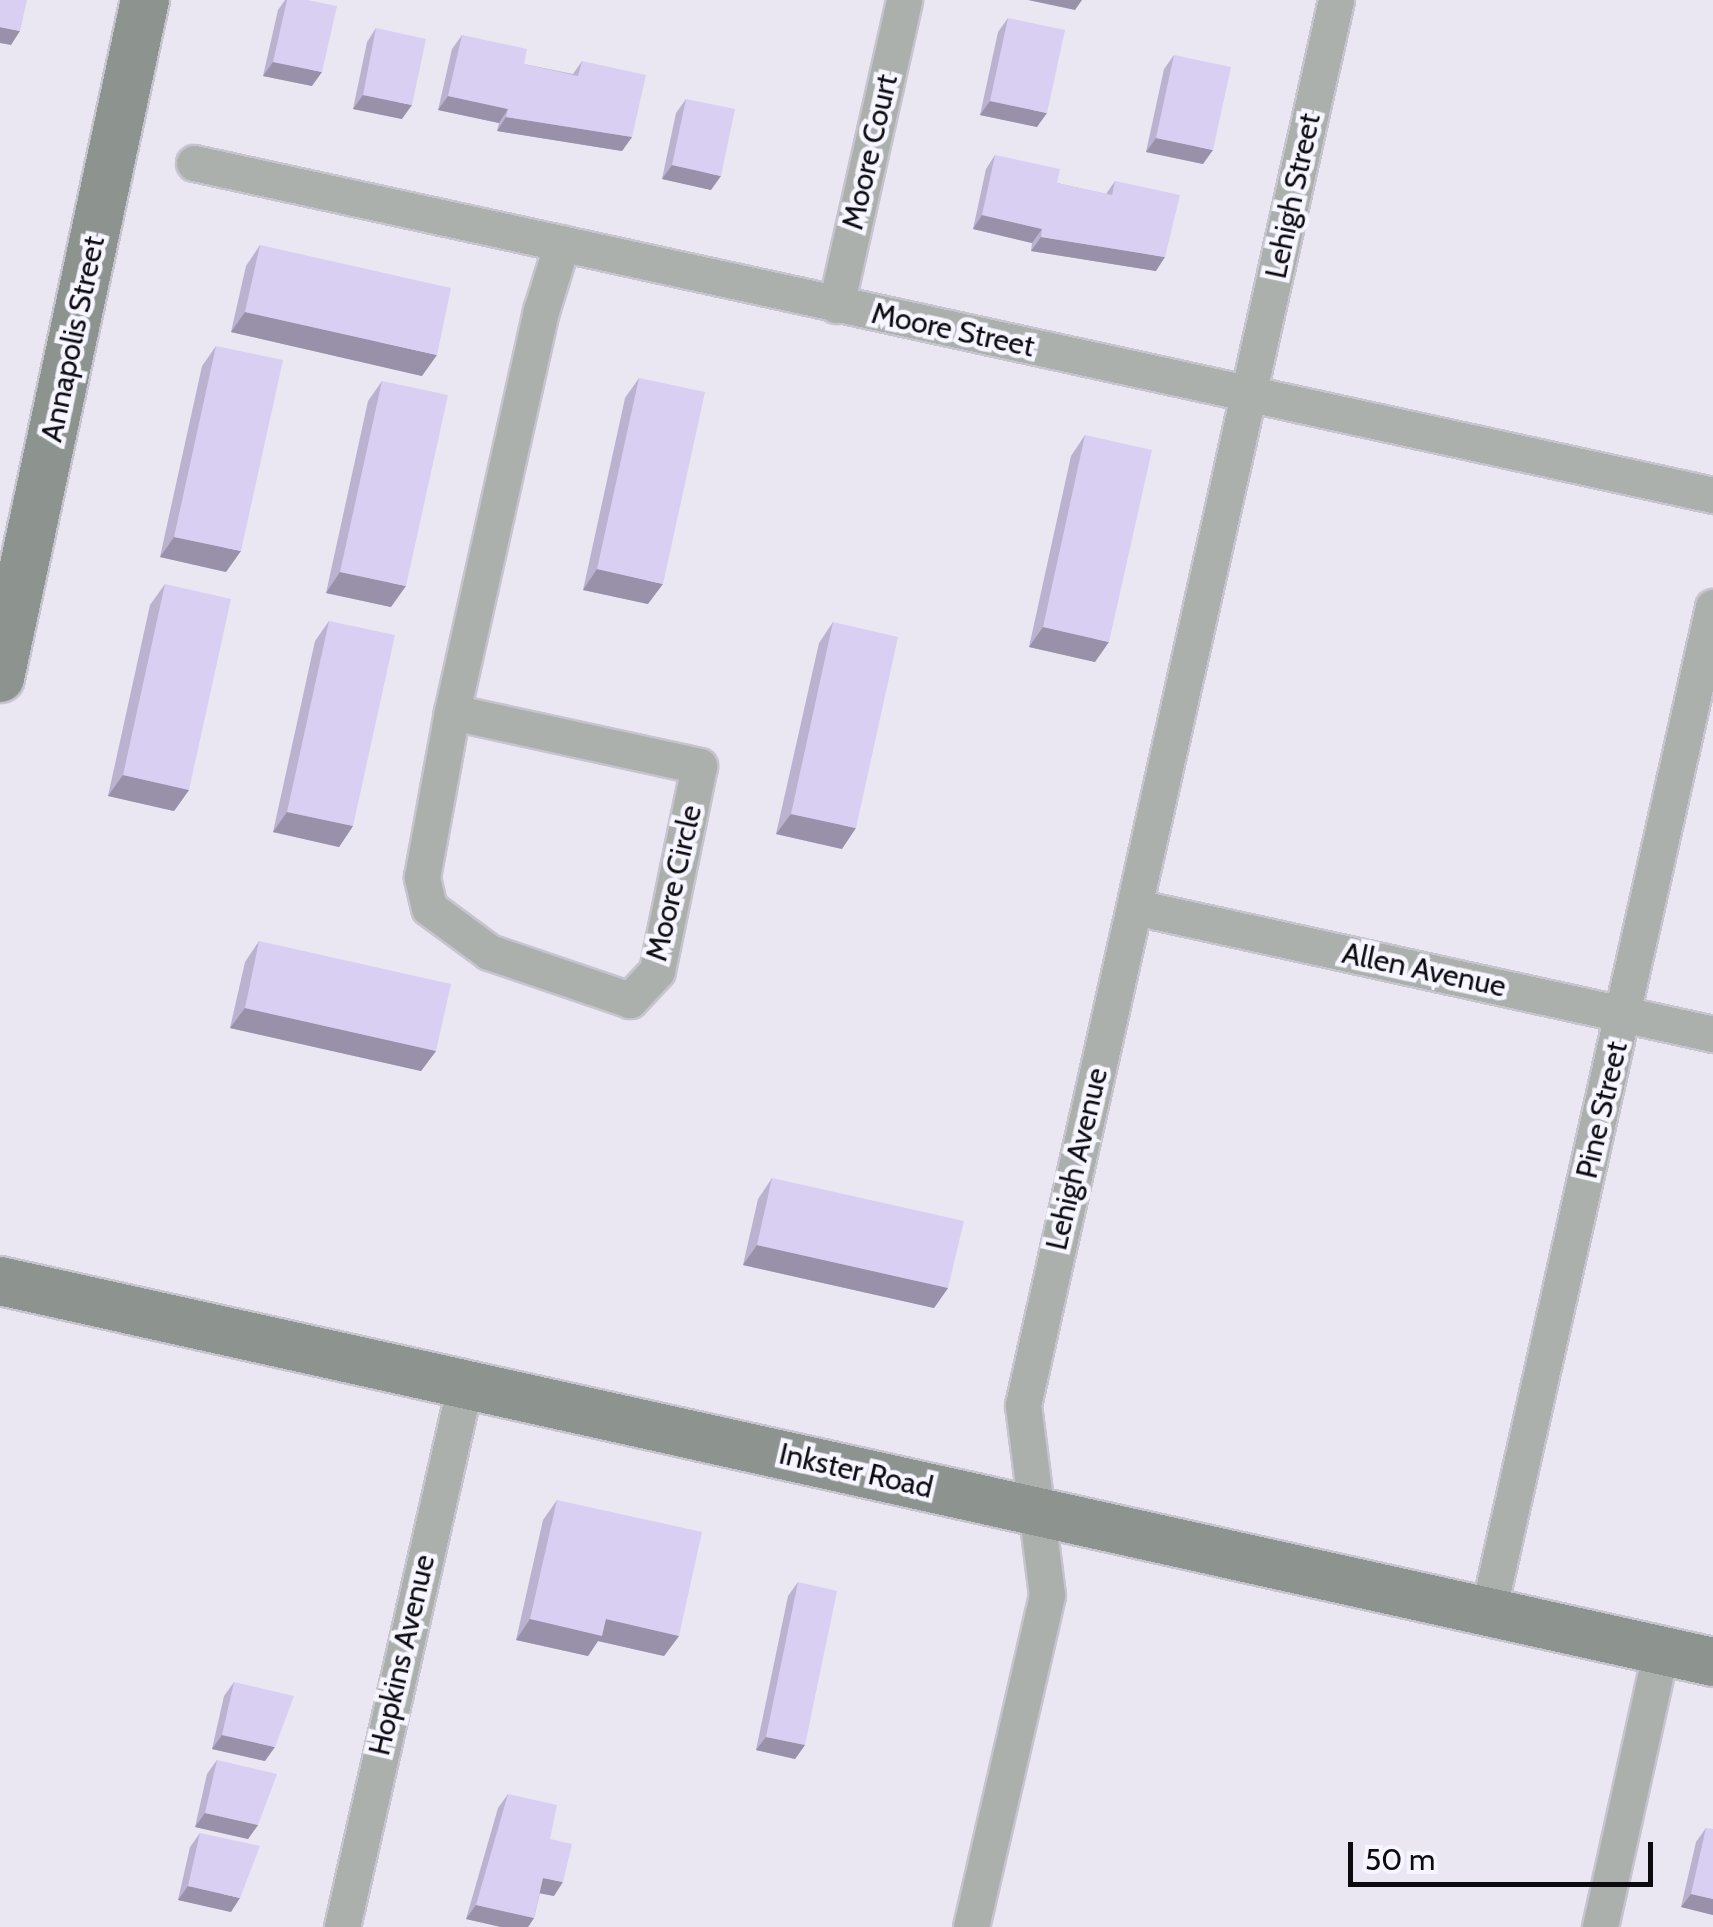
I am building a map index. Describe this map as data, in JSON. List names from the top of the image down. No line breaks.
{"streets":{"main road":["Annapolis Street","Inkster Road"],"street":["Moore Court","Lehigh Street","Moore Street","Moore Circle","Allen Avenue","Pine Street","Lehigh Avenue","Hopkins Avenue"]},"crossings":[["Moore Court","Moore Street"],["Lehigh Street","Moore Street"],["Lehigh Street","Lehigh Avenue"],["Moore Street","Moore Circle"],["Moore Street","Lehigh Avenue"],["Allen Avenue","Pine Street"],["Allen Avenue","Lehigh Avenue"],["Pine Street","Inkster Road"],["Lehigh Avenue","Inkster Road"],["Inkster Road","Hopkins Avenue"]],"scale_bar":"50 m"}
